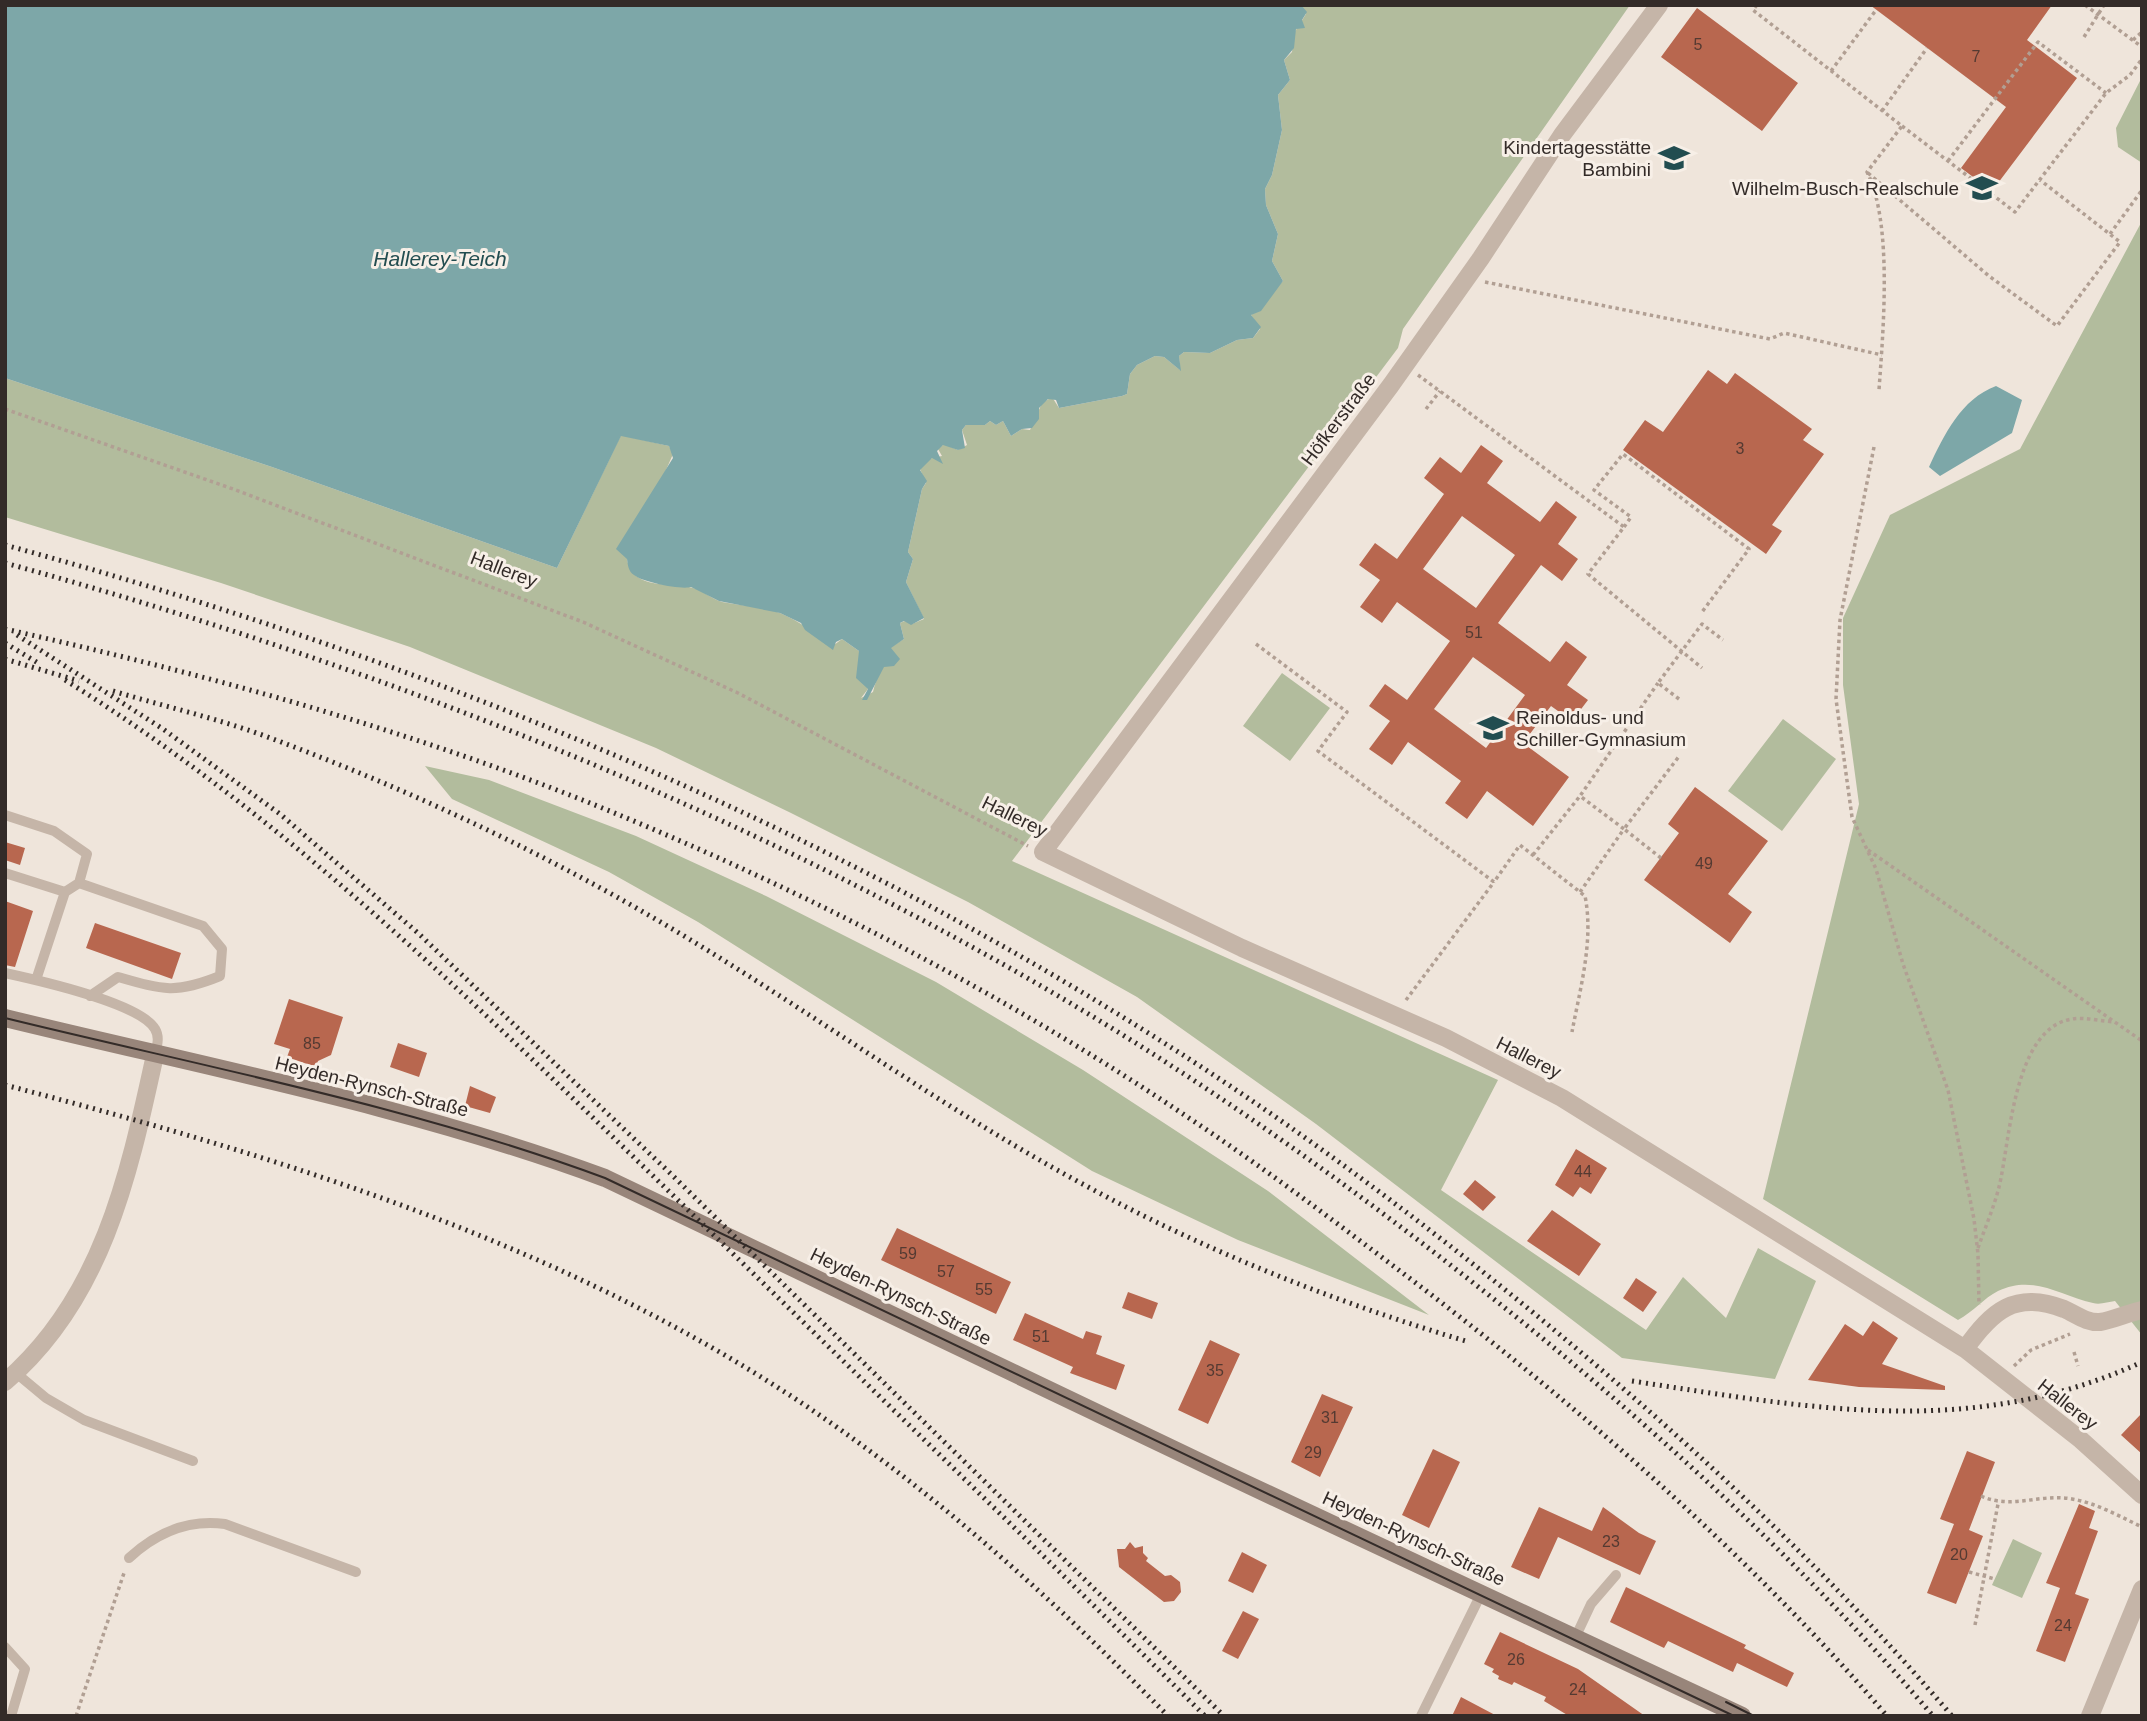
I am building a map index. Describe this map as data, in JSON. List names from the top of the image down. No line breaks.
{"streets":{"main road":["Heyden-Rynsch-Straße"],"street":["Höfkerstraße","Hallerey"]},"crossings":[["Höfkerstraße","Hallerey"]],"water":["Hallerey-Teich"],"places":{"school or university":["Kindertagesstätte Bambini","Wilhelm-Busch-Realschule","Reinoldus- und Schiller-Gymnasium"]},"house_numbers":["5","7","3","51","49","85","44","59","57","55","51","35","31","29","23","20","24","26","24"]}
